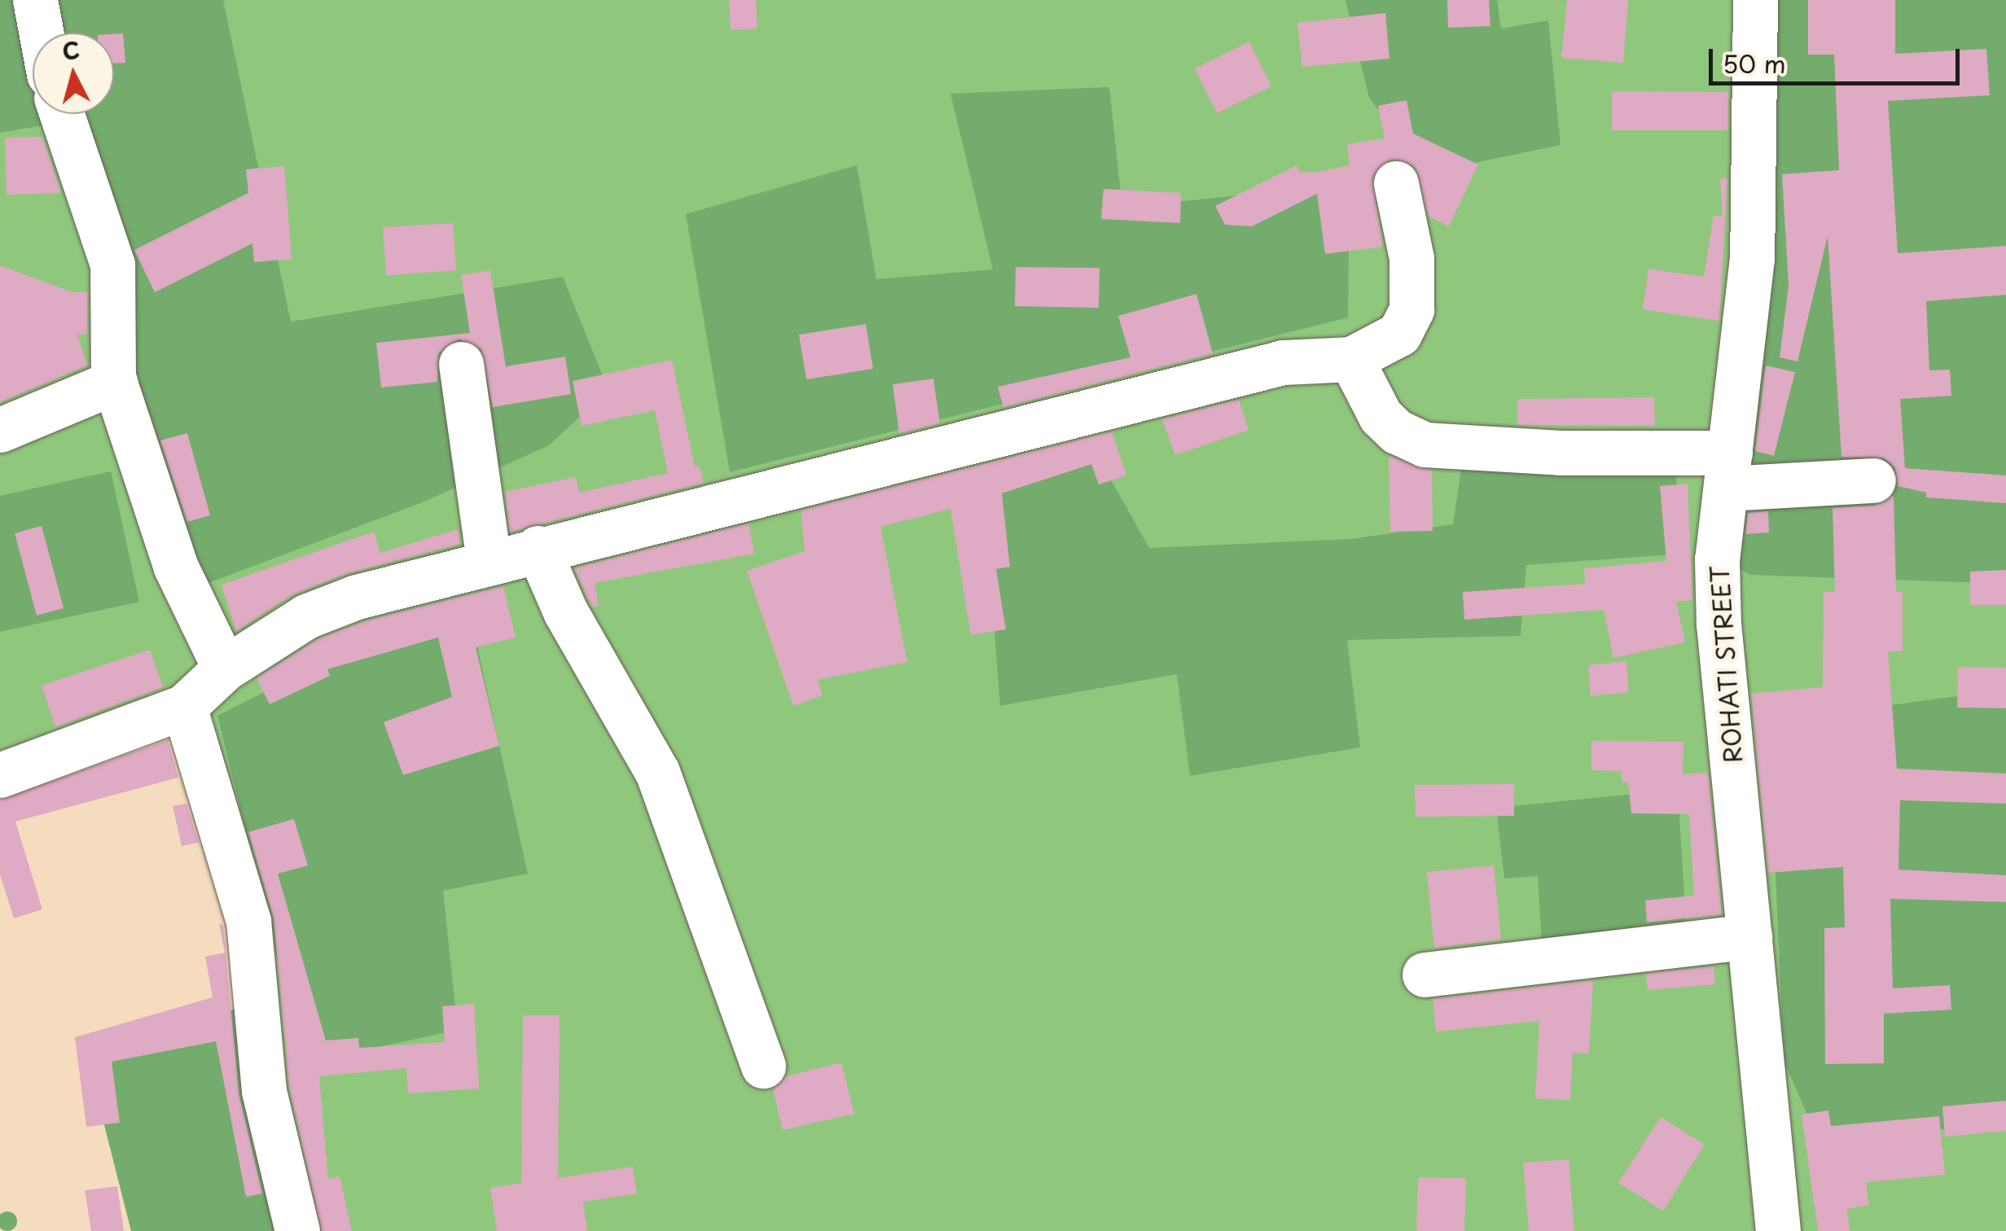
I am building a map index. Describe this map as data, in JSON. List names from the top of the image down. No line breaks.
{"streets":{"street":["ROHATI STREET"]},"scale_bar":"50 m","north":"top"}
